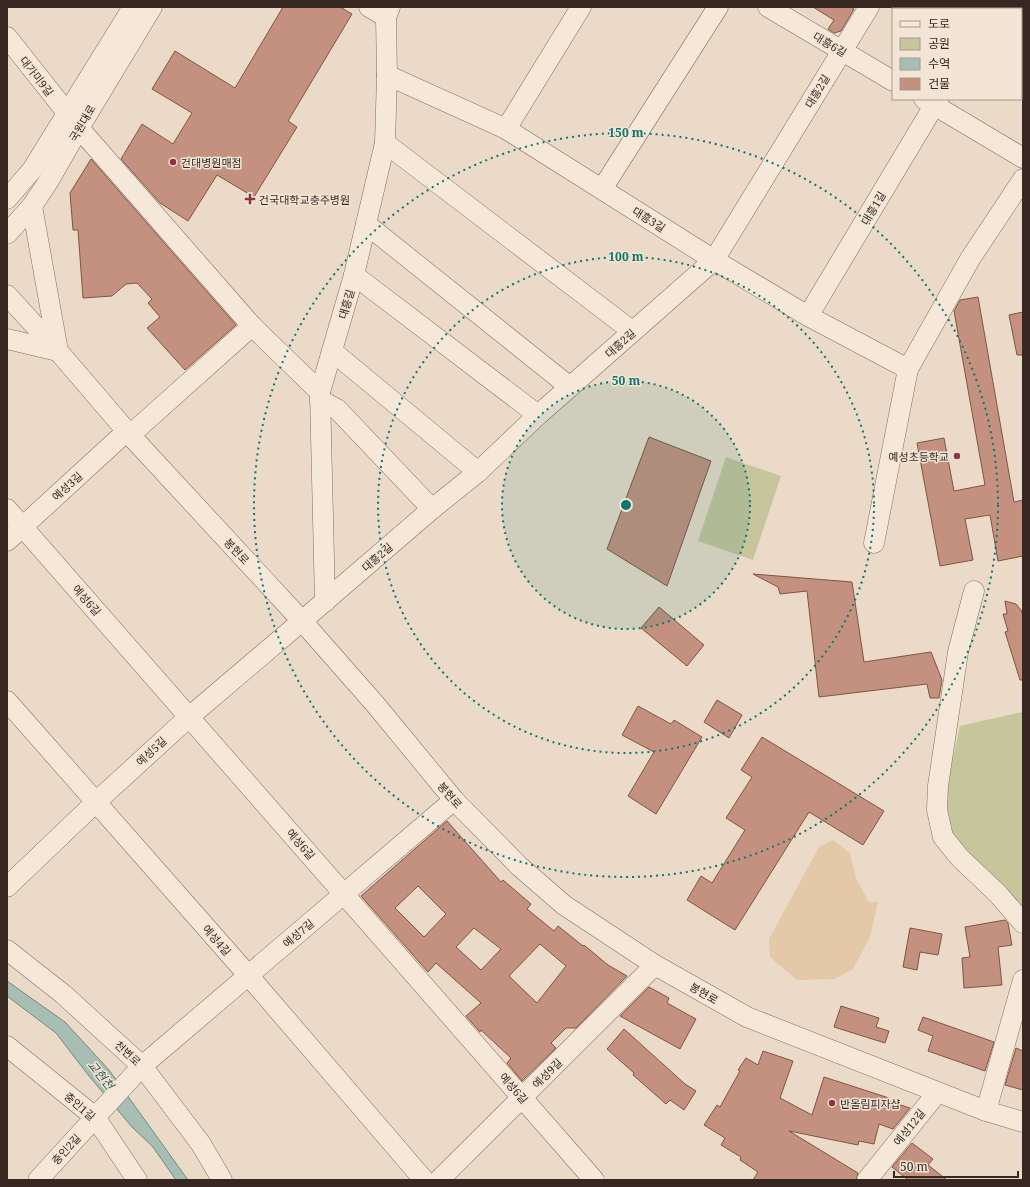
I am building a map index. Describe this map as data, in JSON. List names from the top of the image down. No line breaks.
{"streets":{"street":["대흥6길","대가미9길","대흥2길","국원대로","대흥1길","대흥3길","대흥길","예성3길","봉현로","예성6길","예성5길","예성7길","예성4길","천변로","예성9길","충인1길","예성12길","충인2길"]},"crossings":[["대흥6길","대흥2길"],["대가미9길","대흥2길"],["대가미9길","국원대로"],["대가미9길","대흥길"],["대가미9길","예성3길"],["대흥2길","대흥3길"],["대흥2길","대흥길"],["대흥2길","봉현로"],["대흥2길","예성5길"],["대흥1길","대흥3길"],["대흥3길","대흥길"],["예성3길","봉현로"],["예성3길","예성6길"],["봉현로","예성5길"],["봉현로","예성7길"],["봉현로","예성9길"],["봉현로","예성12길"],["예성6길","예성5길"],["예성6길","예성7길"],["예성6길","예성9길"],["예성5길","예성4길"],["예성7길","예성4길"],["예성7길","천변로"],["예성7길","충인2길"],["천변로","충인2길"],["충인1길","충인2길"]],"water":["교현천"],"places":{"other":["건대병원매점","예성초등학교","반올림피자샵"],"health":["건국대학교충주병원"]},"legend":["도로","공원","수역","건물"],"scale_bar":"50 m","rings":["150 m","100 m","50 m"]}
